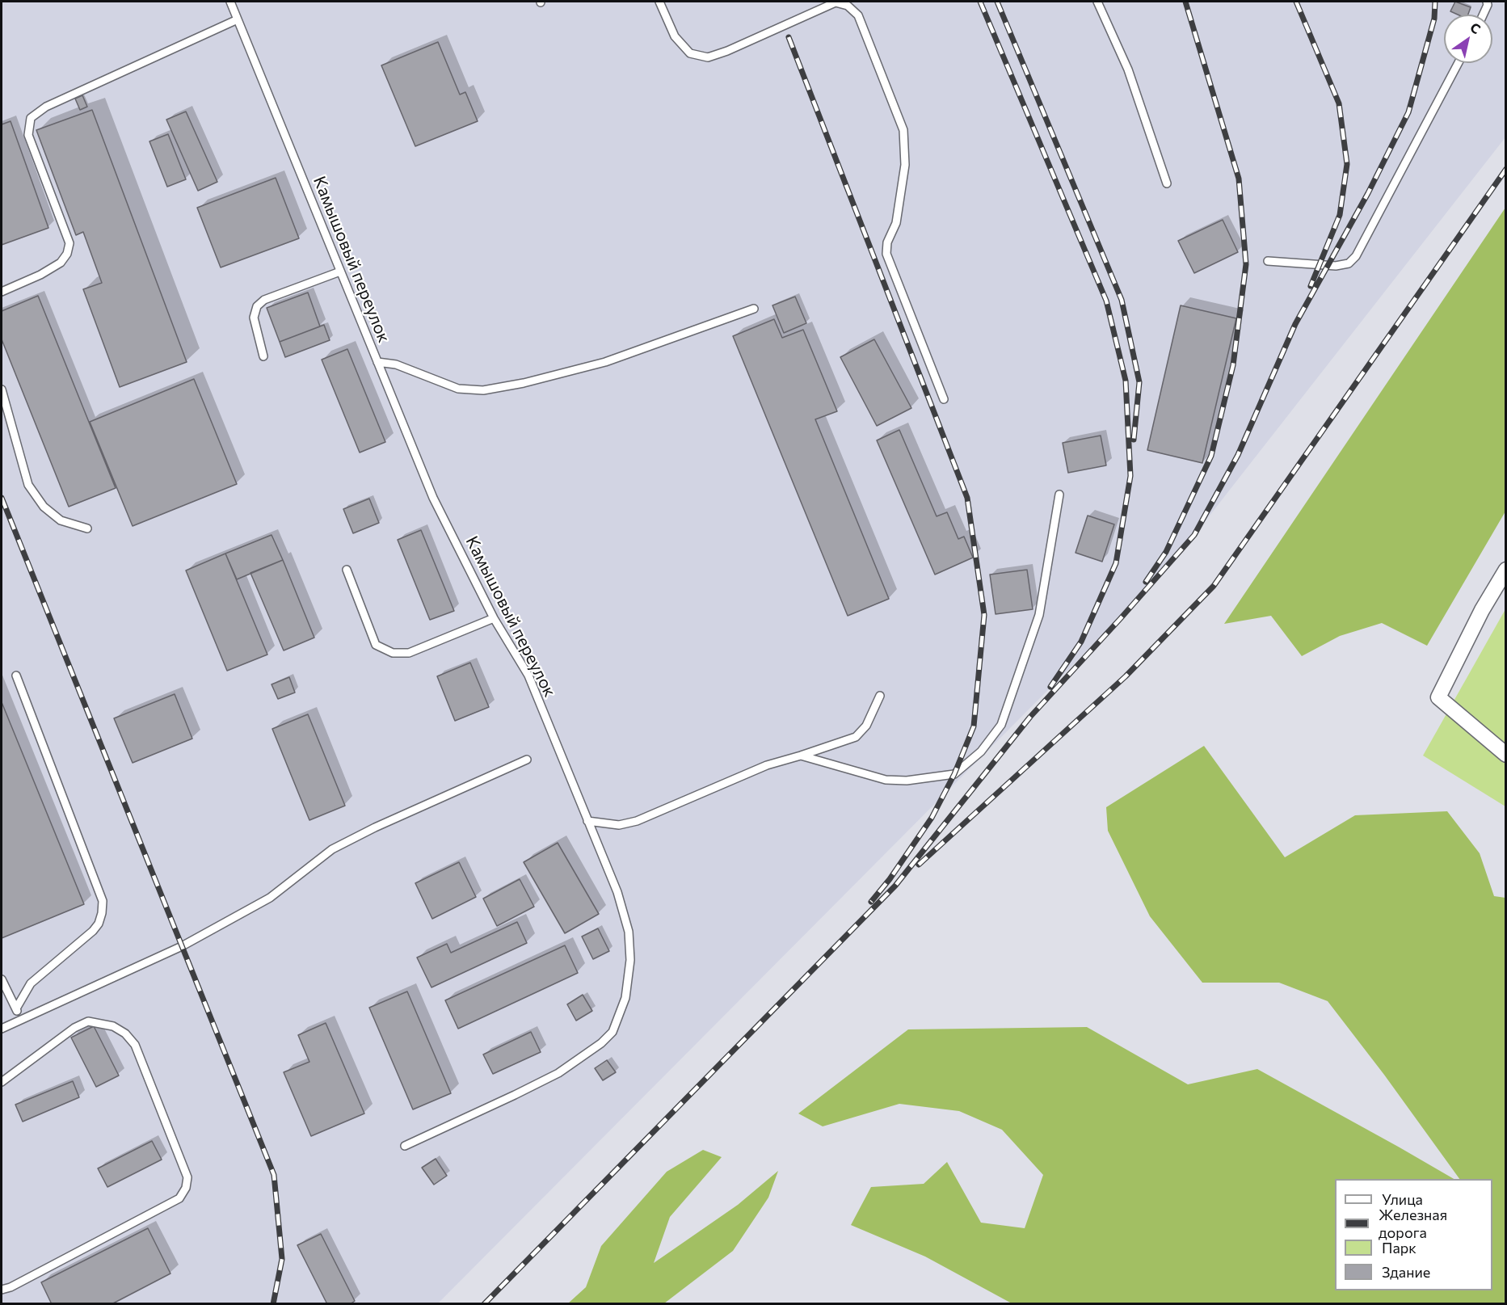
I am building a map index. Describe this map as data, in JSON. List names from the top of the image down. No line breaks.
{"streets":{"lane":["Камышовый переулок"]},"legend":["Улица","Железная дорога","Парк","Здание"],"north":"top right"}
